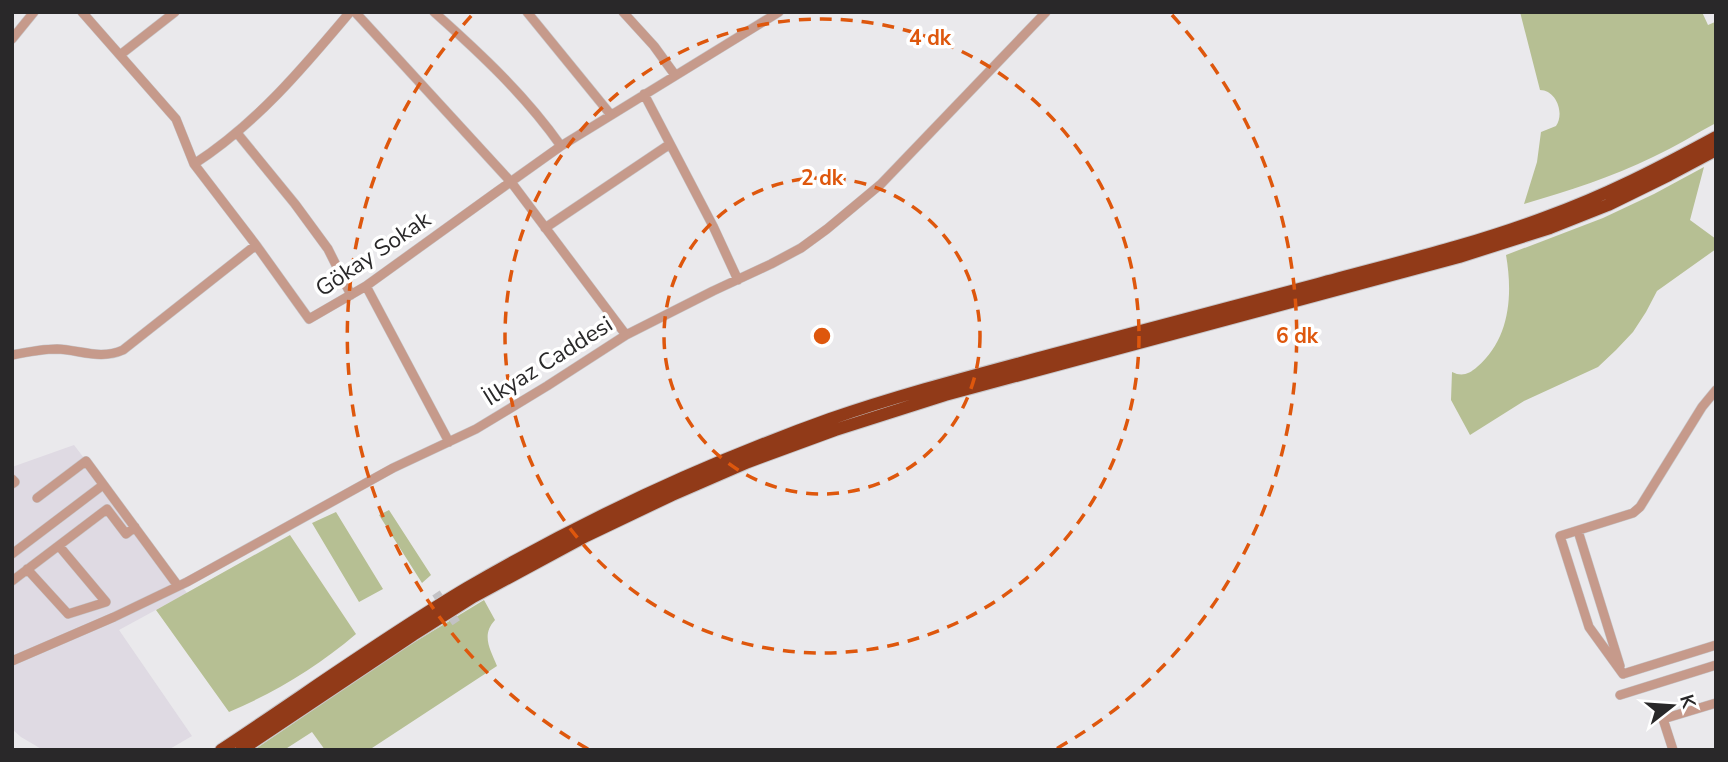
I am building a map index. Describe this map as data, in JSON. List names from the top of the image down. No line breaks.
{"streets":{"street":["Gökay Sokak","İlkyaz Caddesi"]},"north":"right","rings":["4 dk","2 dk","6 dk"]}
